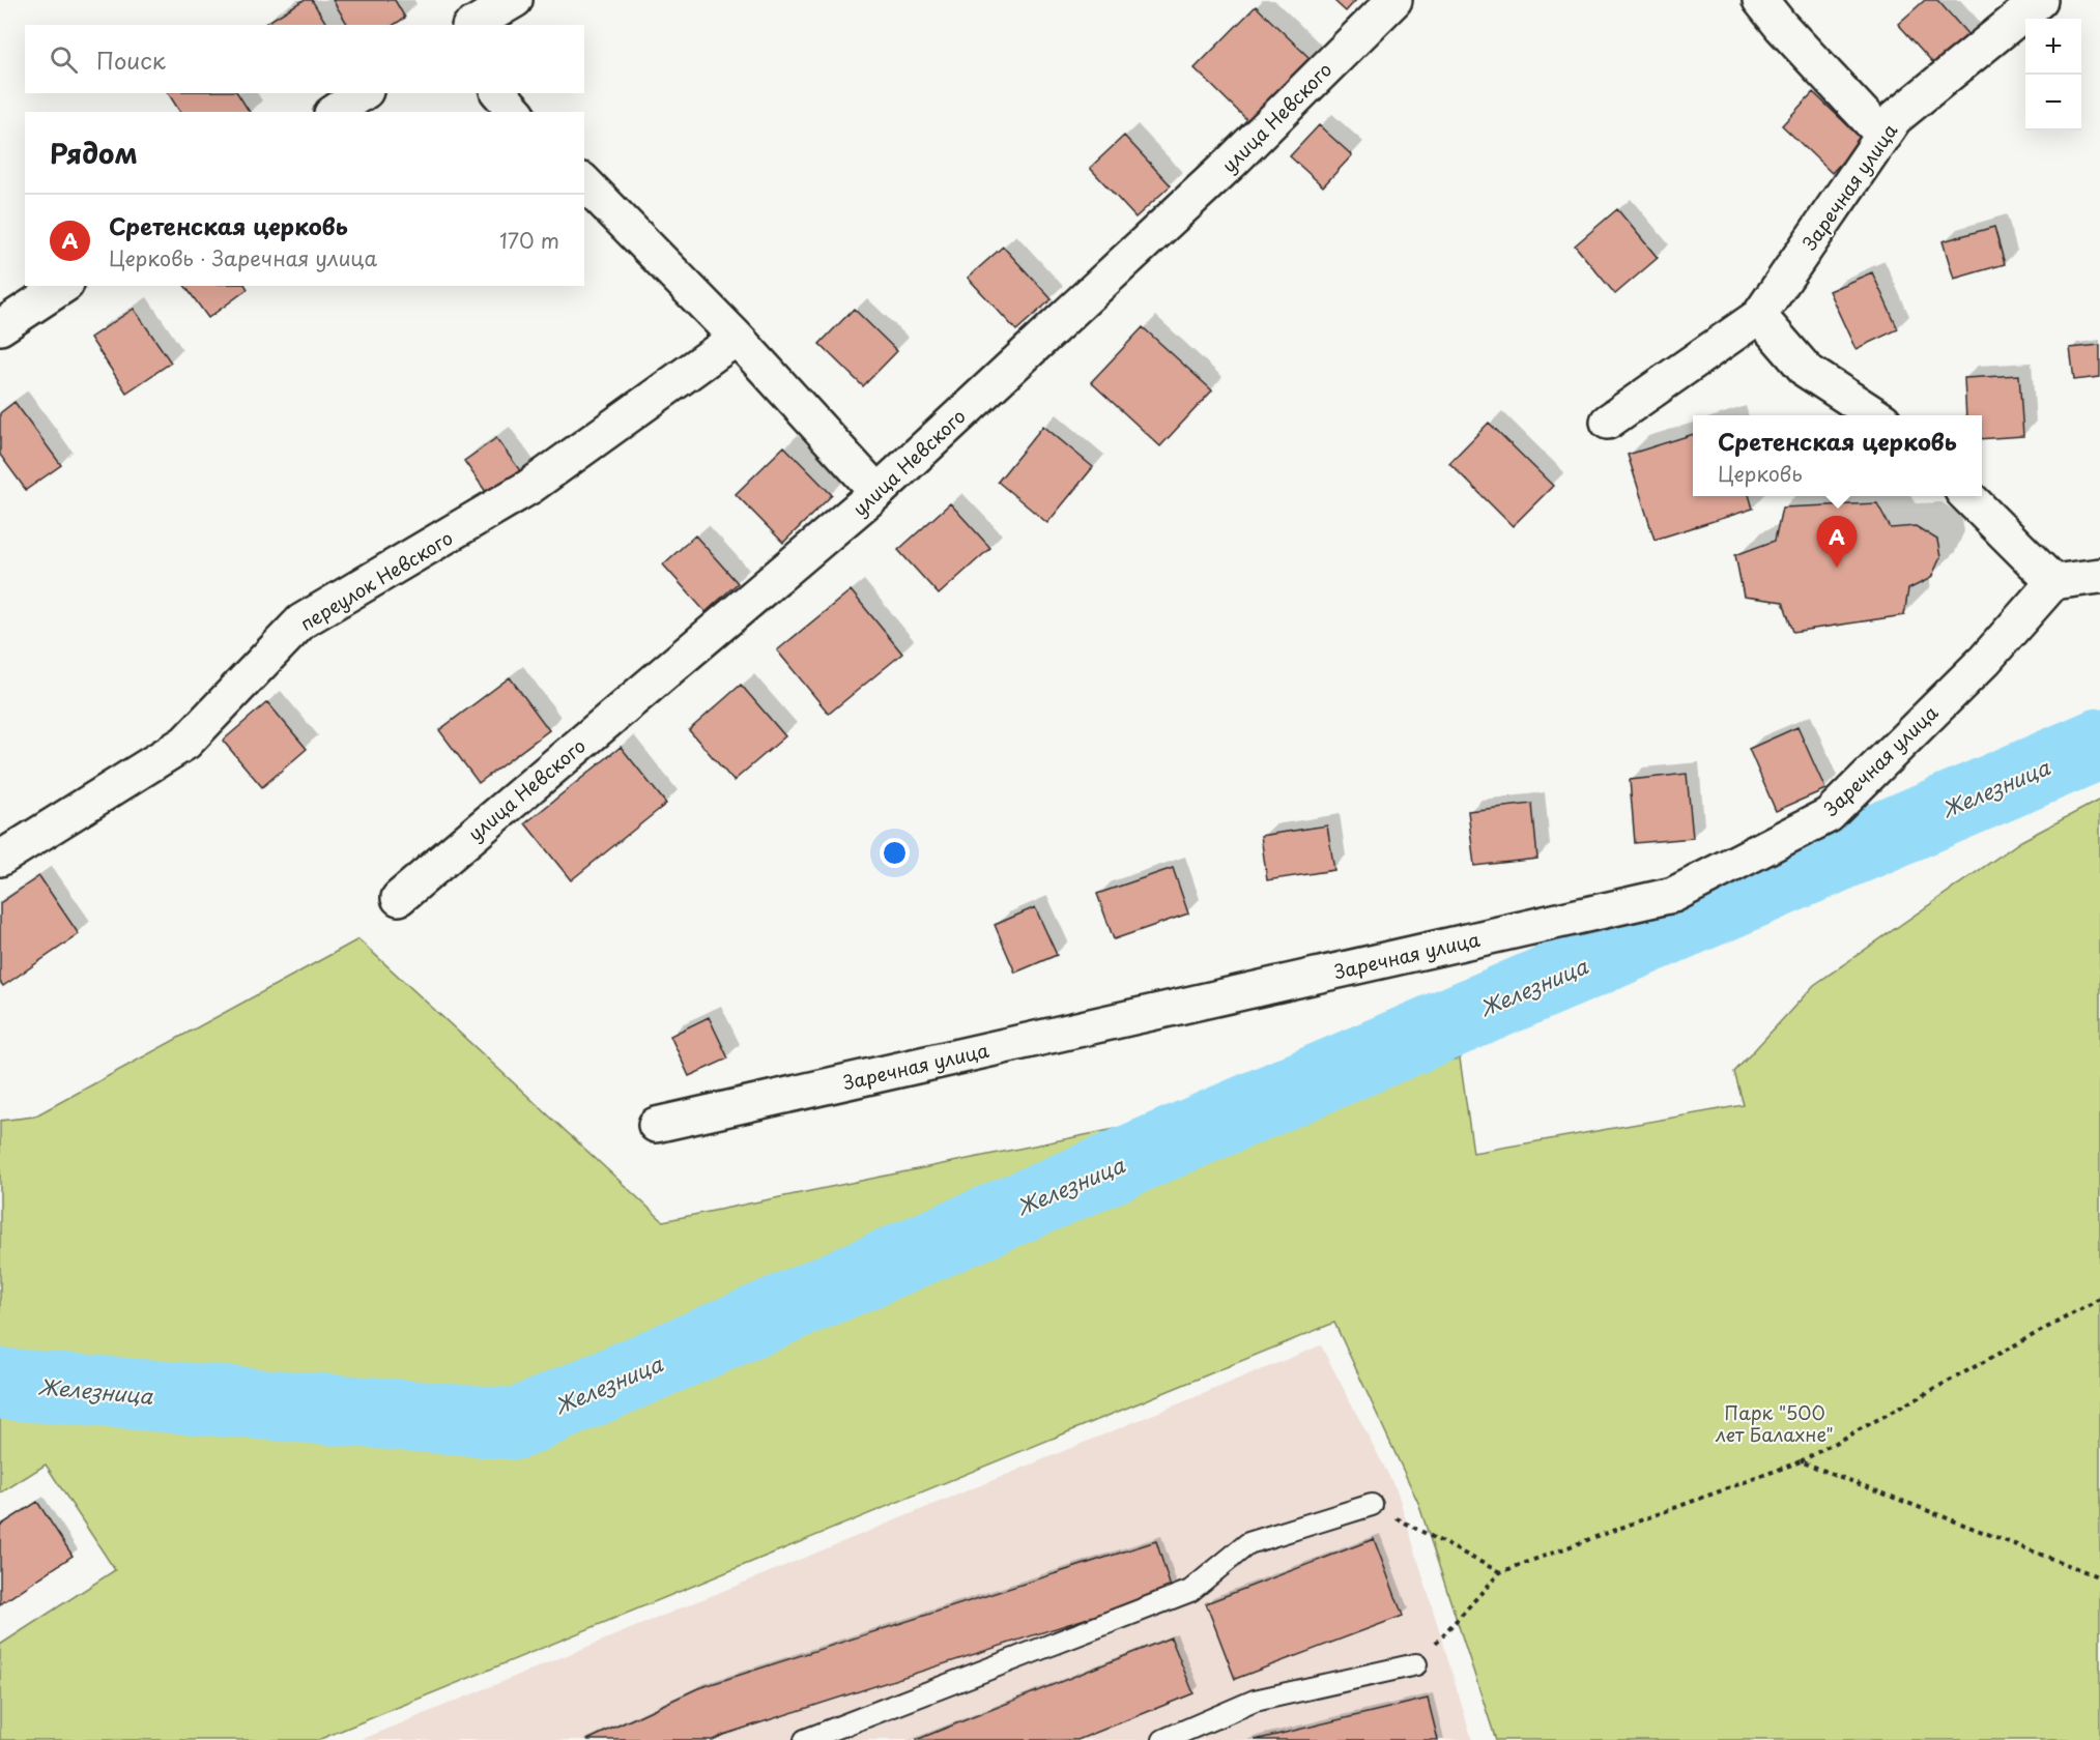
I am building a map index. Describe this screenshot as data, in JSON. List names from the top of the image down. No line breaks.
{"streets":{"street":["улица Невского","Заречная улица","переулок Невского"]},"water":["Железница"],"parks":["Парк \"500 лет Балахне\""],"page":{"map_buttons":["+","−"],"search":"Поиск","heading":"Рядом","list":[{"mark":"A","name":"Сретенская церковь","note":"Церковь · Заречная улица","value":"170 m"}],"popup":["Сретенская церковь","Церковь"],"pins":"A"}}
